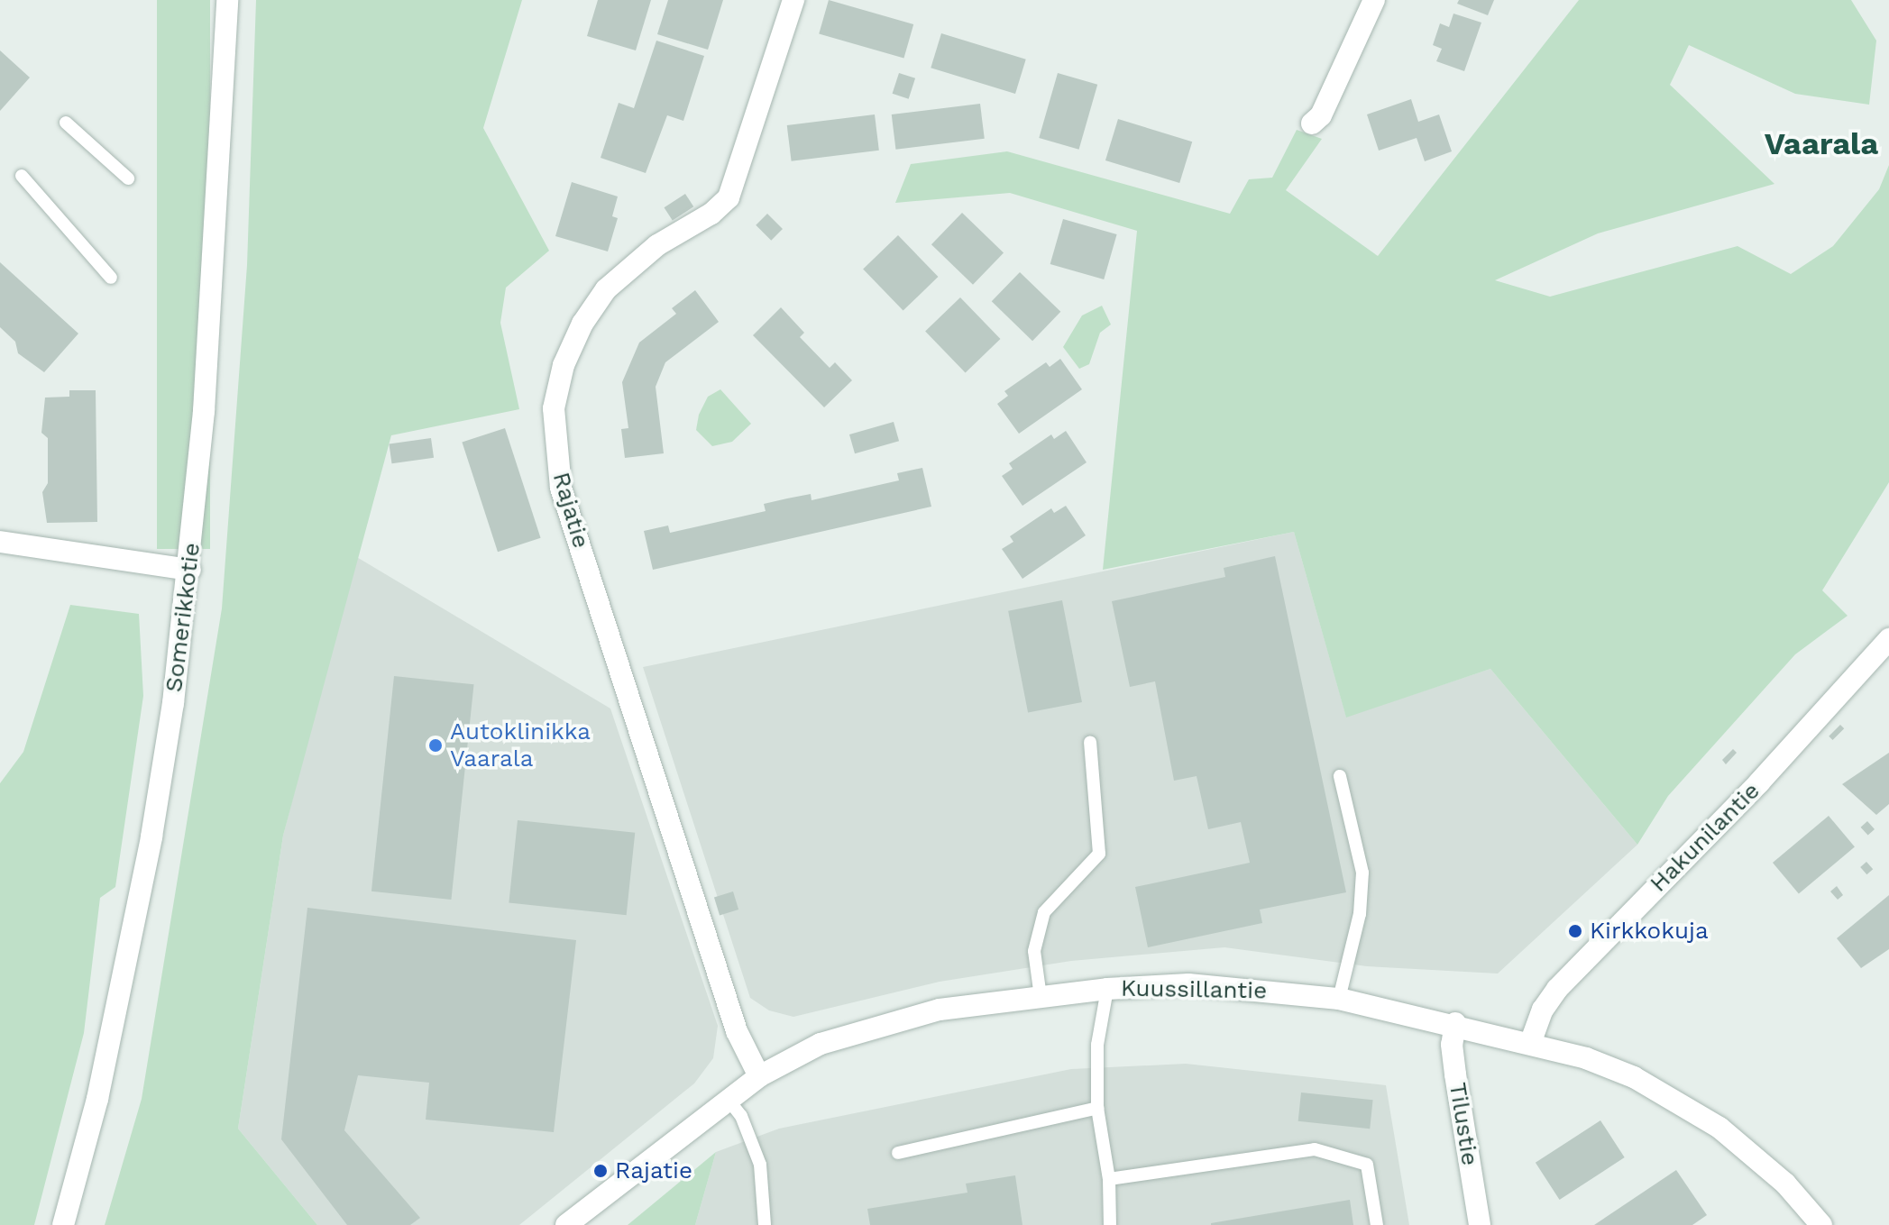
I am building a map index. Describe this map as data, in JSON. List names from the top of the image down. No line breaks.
{"streets":{"street":["Rajatie","Somerikkotie","Hakunilantie","Kuussillantie","Tilustie"]},"crossings":[["Rajatie","Kuussillantie"],["Hakunilantie","Kuussillantie"],["Kuussillantie","Tilustie"]],"districts":["Vaarala"],"places":["Autoklinikka Vaarala","Kirkkokuja","Rajatie"]}
